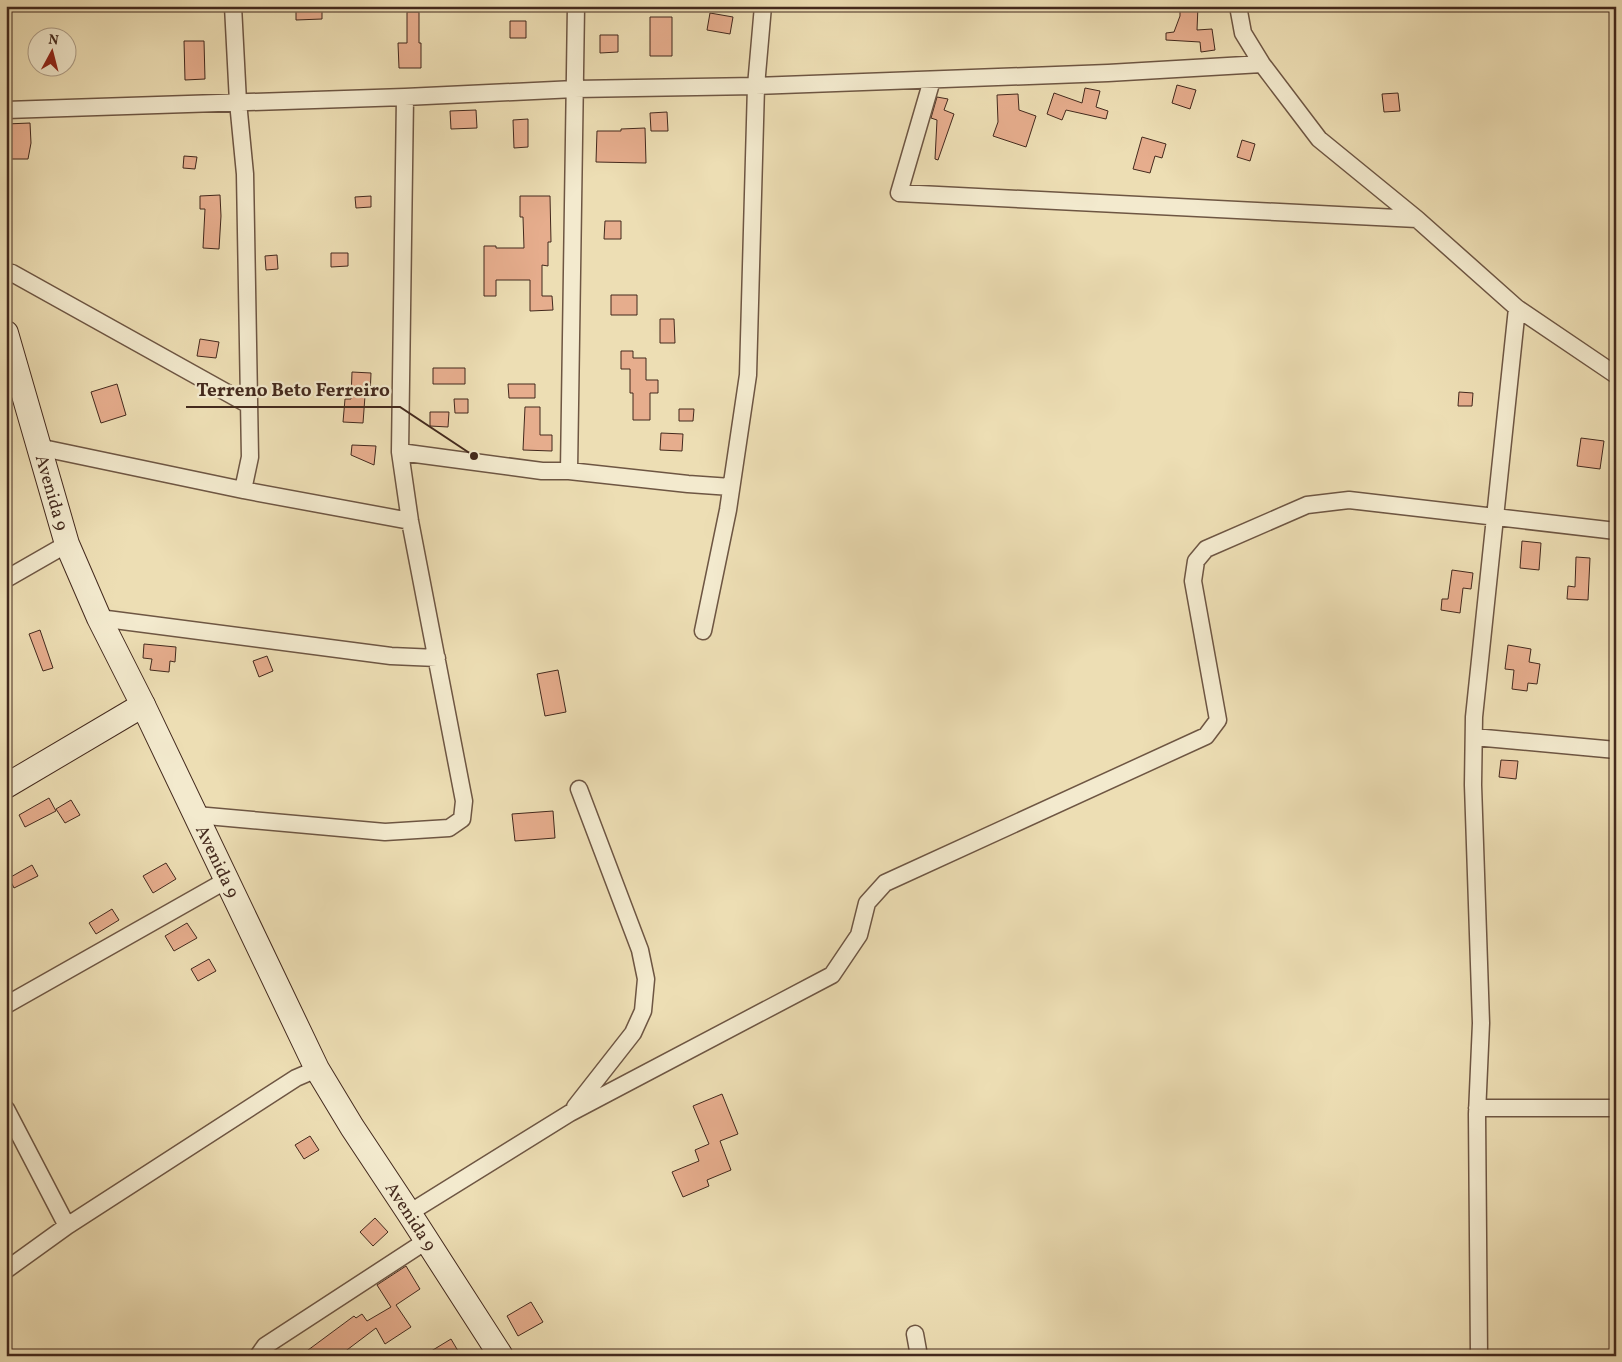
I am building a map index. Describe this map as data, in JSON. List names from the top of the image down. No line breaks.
{"streets":{"main road":["Avenida 9"]},"places":["Terreno Beto Ferreiro"],"north":"top"}
